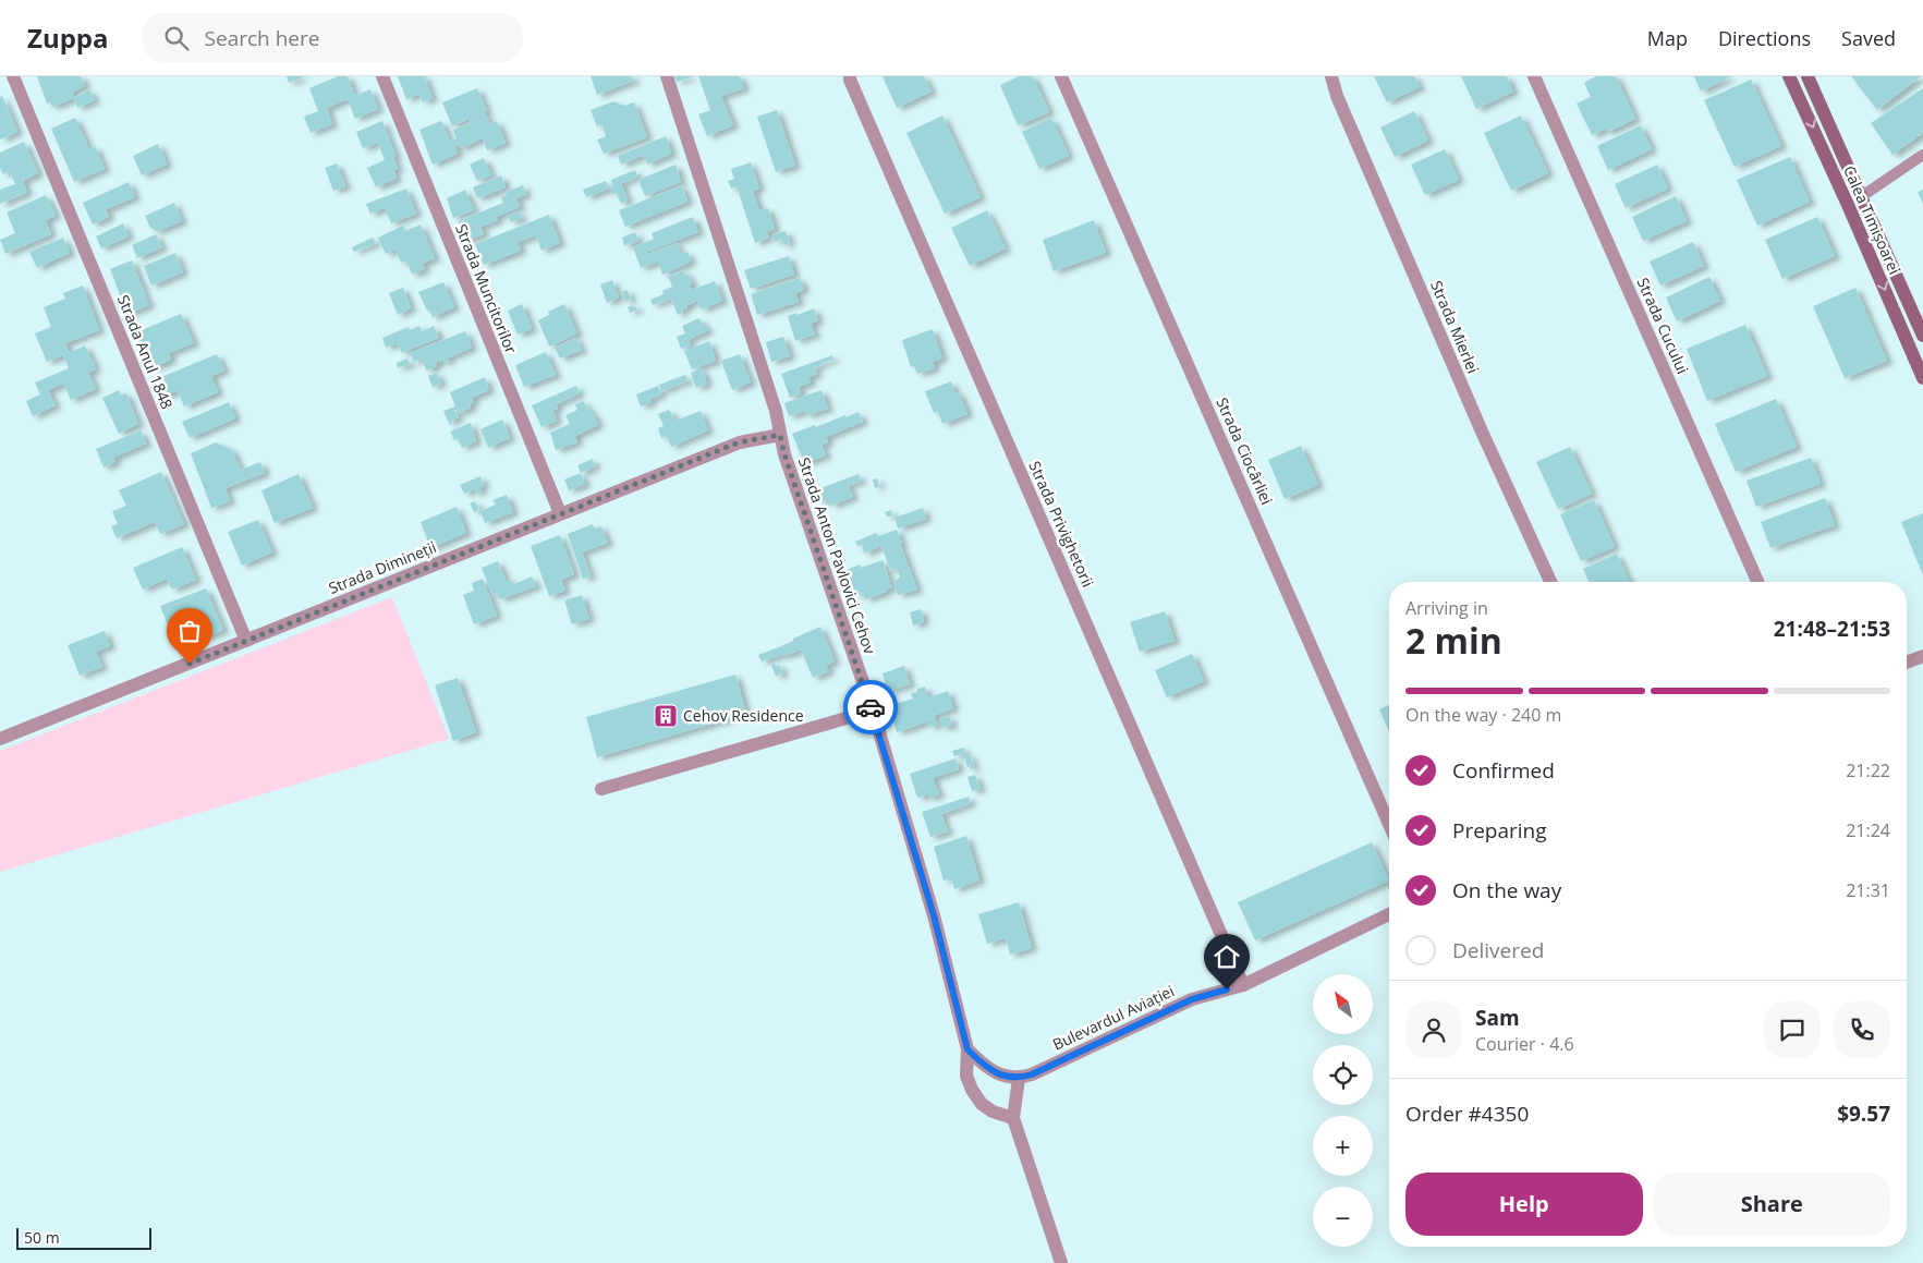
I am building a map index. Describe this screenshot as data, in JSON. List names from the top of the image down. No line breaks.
{"streets":{"main road":["Calea Timișoarei"],"street":["Strada Muncitorilor","Strada Cucului","Strada Mierlei","Strada Anul 1848","Strada Ciocârliei","Strada Privighetorii","Strada Anton Pavlovici Cehov","Strada Dimineții","Bulevardul Aviației"]},"crossings":[["Strada Muncitorilor","Strada Dimineții"],["Strada Anul 1848","Strada Dimineții"],["Strada Privighetorii","Bulevardul Aviației"],["Strada Anton Pavlovici Cehov","Strada Dimineții"]],"places":{"building":["Cehov Residence"]},"scale_bar":"50 m","north":"top left","page":{"header":"Zuppa","search":"Search here","nav":["Map","Directions","Saved"],"heading":["2 min","Arriving in","21:48–21:53"],"panel":["Sam","Courier · 4.6","Order #4350","$9.57"],"bar":"On the way · 240 m","list":[["Confirmed","21:22"],["Preparing","21:24"],["On the way","21:31"],"Delivered"],"map_buttons":["+","−"],"buttons":["Help","Share"],"scale":"50 m"}}
